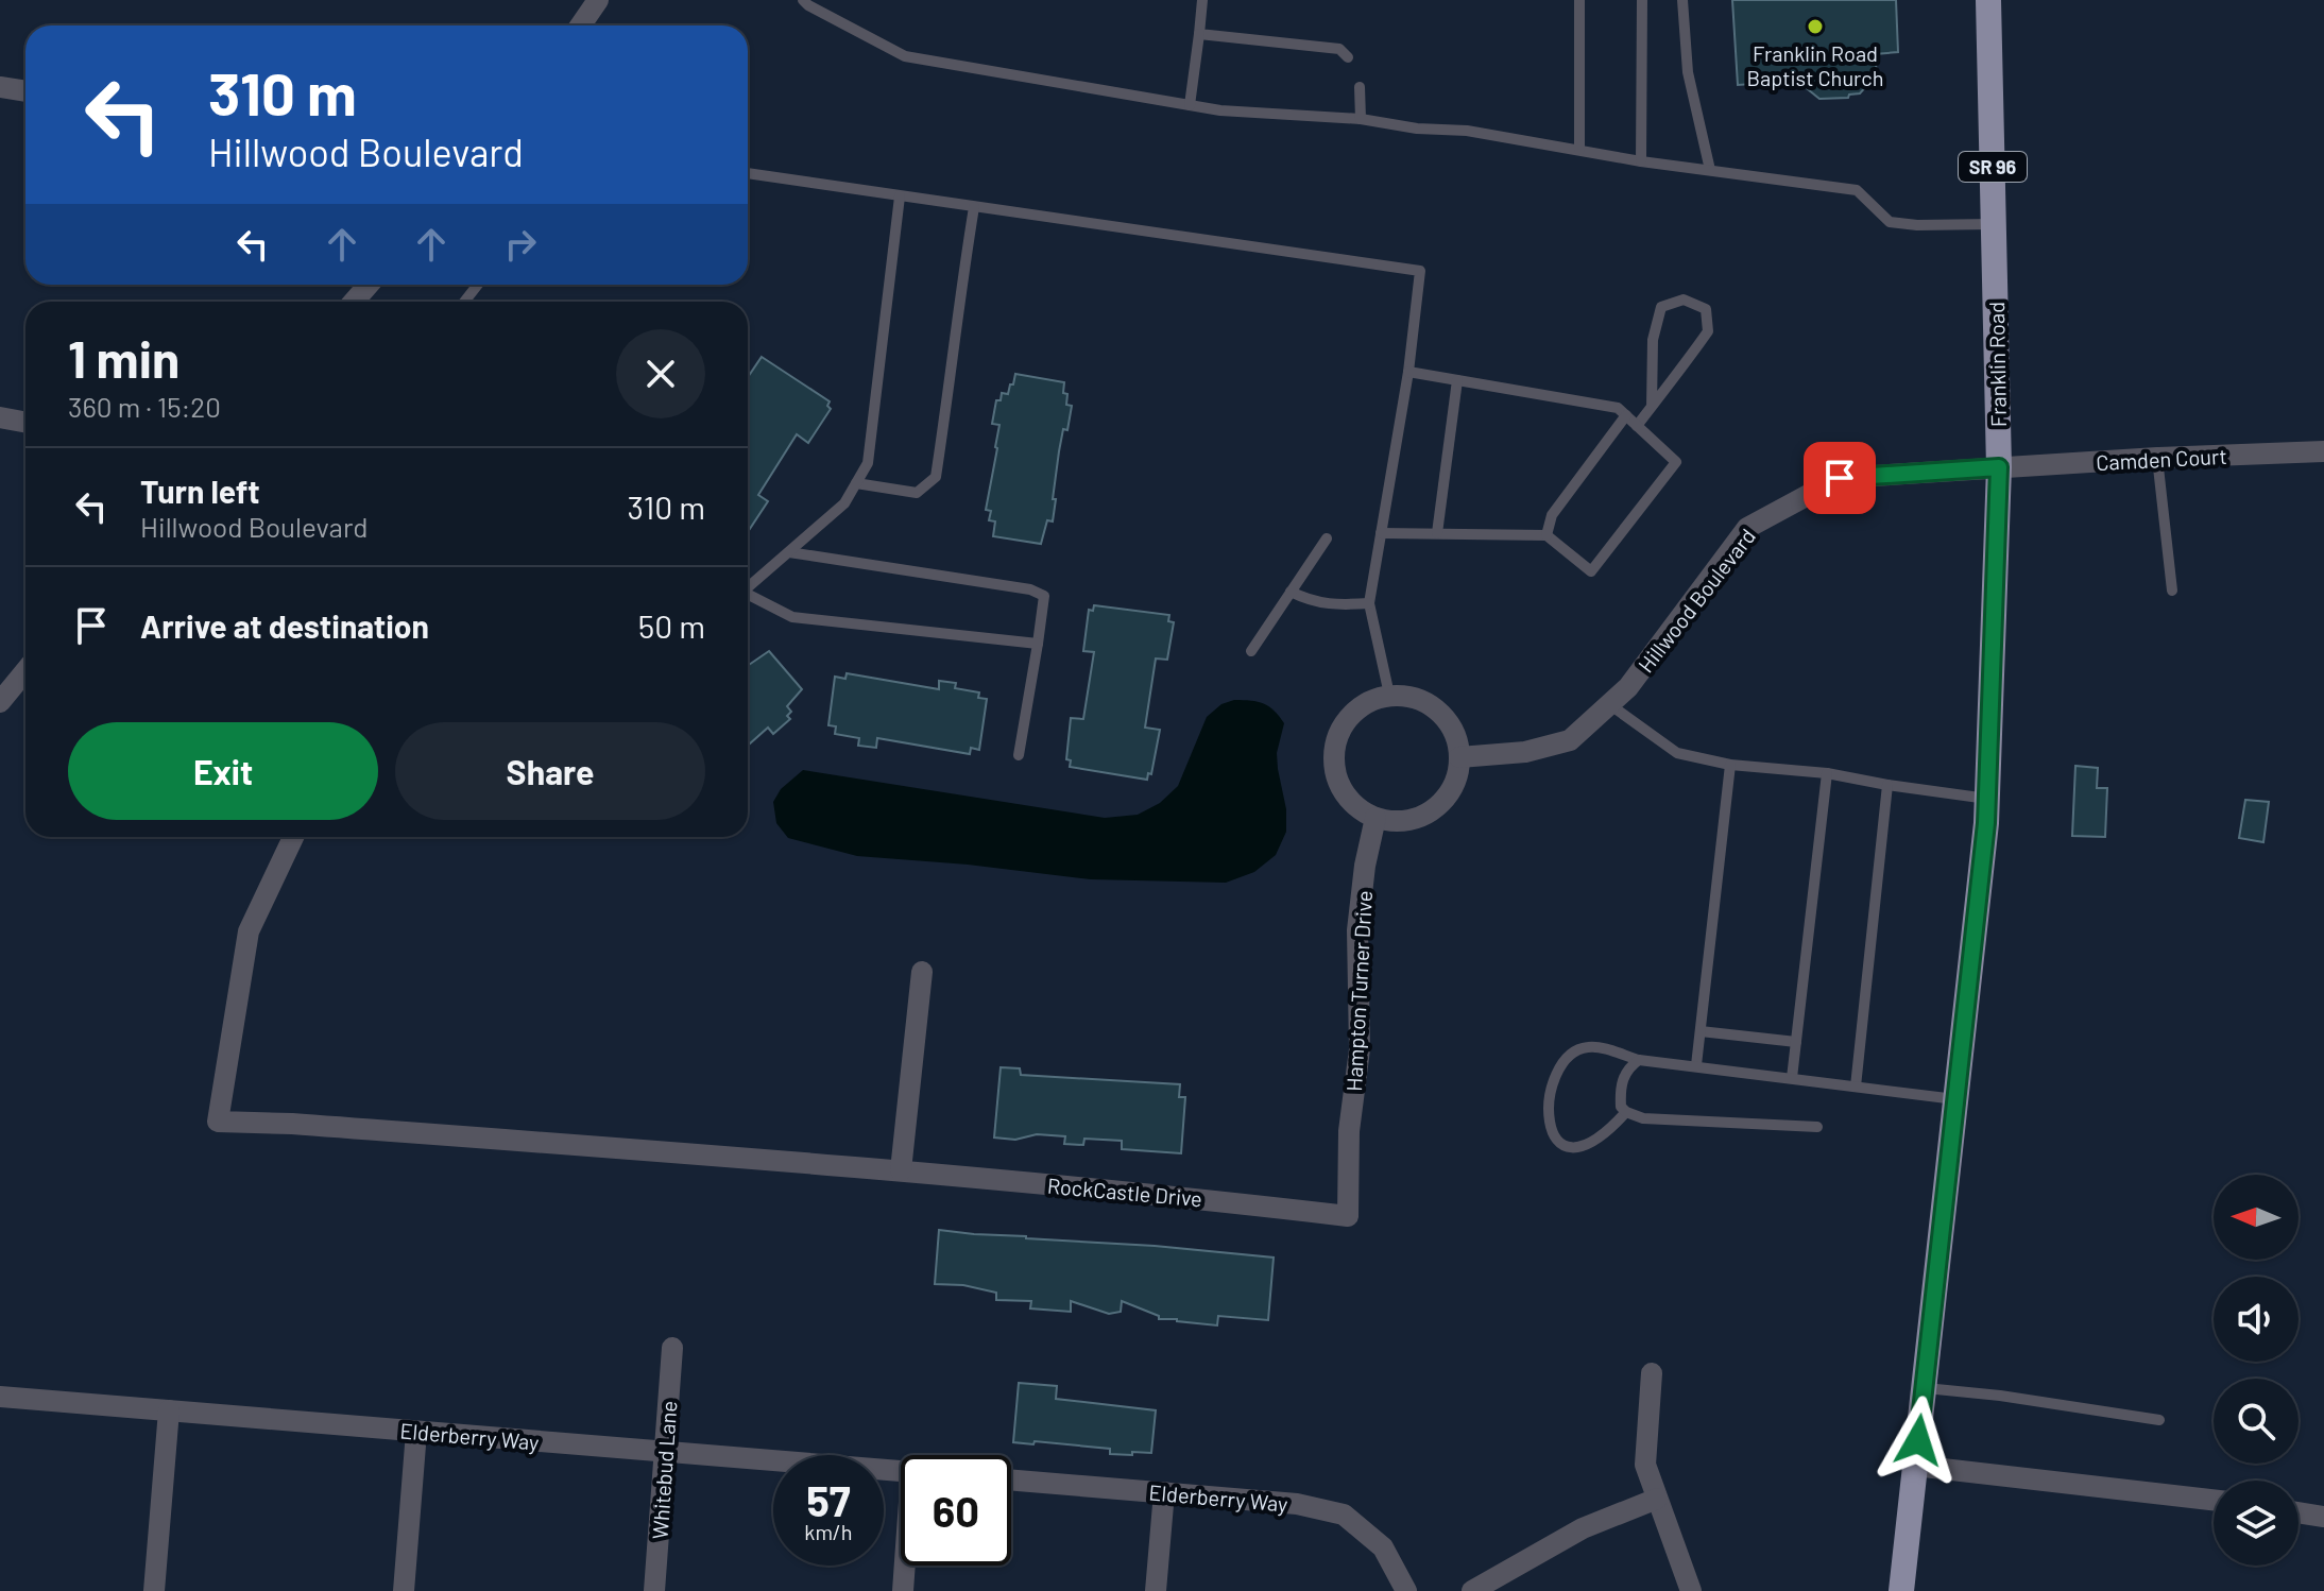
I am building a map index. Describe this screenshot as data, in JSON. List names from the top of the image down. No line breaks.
{"streets":{"main road":["SR 96","Franklin Road"],"street":["Camden Court","Hillwood Boulevard","Hampton Turner Drive","RockCastle Drive","Elderberry Way","Whitebud Lane"]},"crossings":[["Franklin Road","Camden Court"],["Franklin Road","Hillwood Boulevard"],["Camden Court","Hillwood Boulevard"],["Hillwood Boulevard","Hampton Turner Drive"],["Hampton Turner Drive","RockCastle Drive"],["Elderberry Way","Whitebud Lane"]],"places":["Franklin Road Baptist Church"],"north":"left","page":{"turn":["310 m","Hillwood Boulevard"],"heading":["1 min","360 m · 15:20"],"list":[{"name":"Turn left","note":"Hillwood Boulevard","value":"310 m"},{"name":"Arrive at destination","value":"50 m"}],"buttons":["Exit","Share"],"speed":"57 km/h","limit":"60"}}
